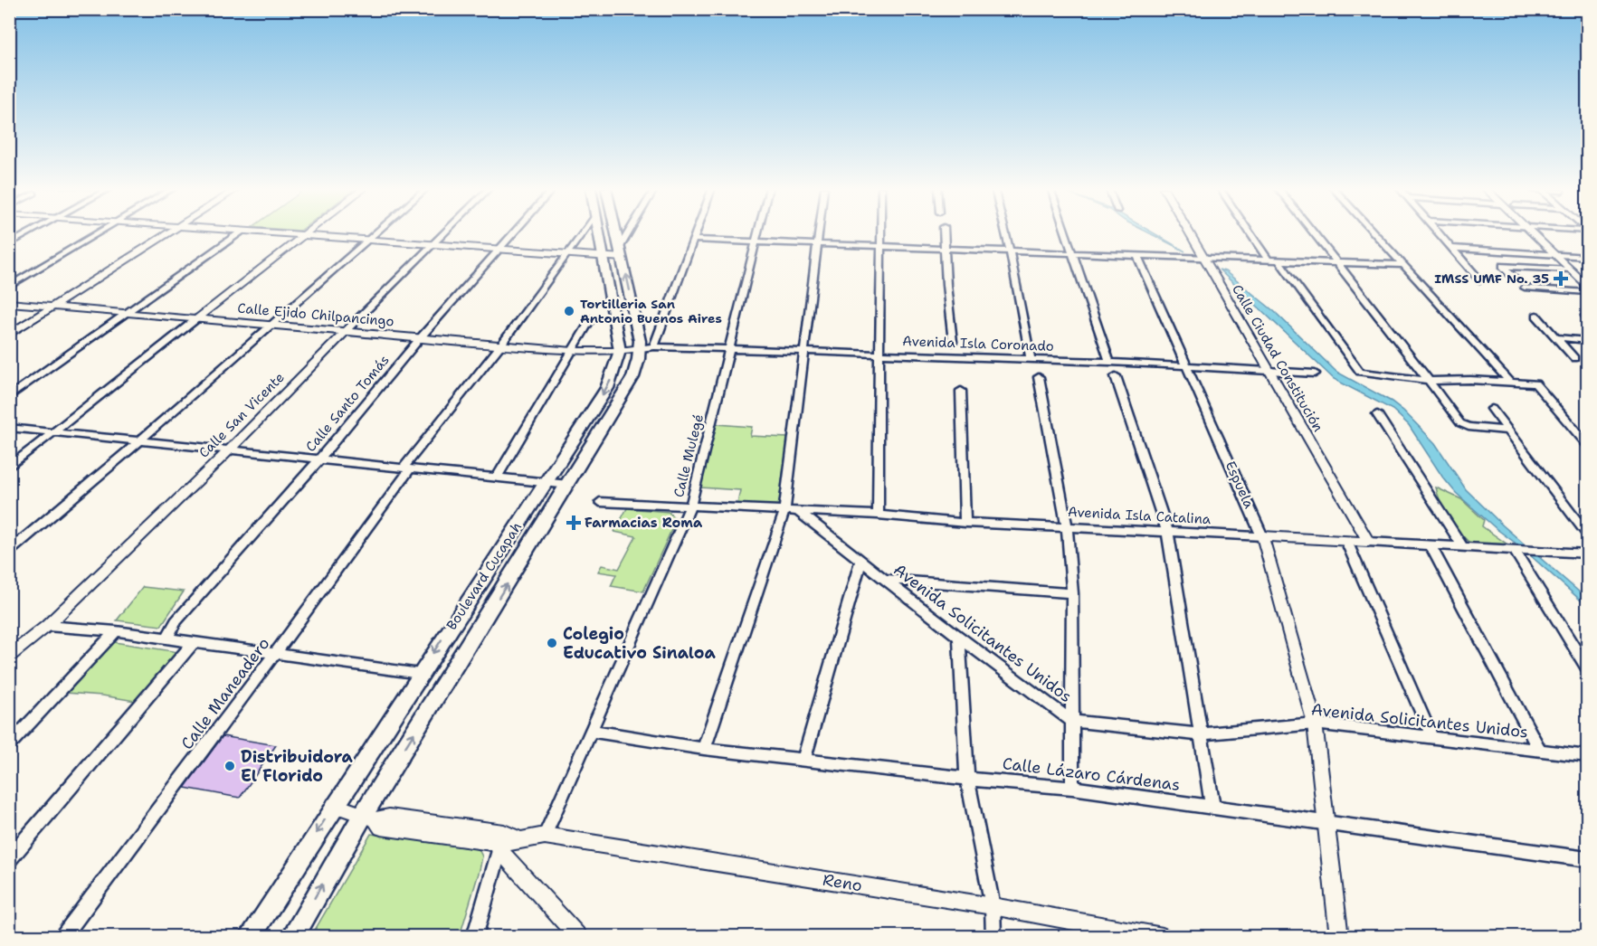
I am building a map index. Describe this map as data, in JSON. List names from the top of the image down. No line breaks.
{"streets":{"main road":["Boulevard Cucapah"],"street":["Calle Ejido Chilpancingo","Avenida Isla Coronado","Calle Ciudad Constitución","Calle Santo Tomás","Calle San Vicente","Calle Mulegé","Espuela","Avenida Isla Catalina","Avenida Solicitantes Unidos","Calle Maneadero","Calle Lázaro Cárdenas","Reno"]},"crossings":[["Calle Ejido Chilpancingo","Avenida Isla Coronado"],["Calle Ejido Chilpancingo","Calle Santo Tomás"],["Calle Ejido Chilpancingo","Calle San Vicente"],["Calle Ejido Chilpancingo","Boulevard Cucapah"],["Calle Ejido Chilpancingo","Calle Maneadero"],["Avenida Isla Coronado","Calle Ciudad Constitución"],["Avenida Isla Coronado","Calle Mulegé"],["Avenida Isla Coronado","Espuela"],["Avenida Isla Coronado","Boulevard Cucapah"],["Calle Ciudad Constitución","Avenida Isla Catalina"],["Calle Mulegé","Avenida Isla Catalina"],["Calle Mulegé","Calle Lázaro Cárdenas"],["Calle Mulegé","Reno"],["Espuela","Avenida Isla Catalina"],["Espuela","Avenida Solicitantes Unidos"],["Espuela","Calle Lázaro Cárdenas"],["Avenida Isla Catalina","Avenida Solicitantes Unidos"],["Boulevard Cucapah","Reno"]],"places":{"health":["IMSS UMF No. 35","Farmacias Roma"],"other":["Tortilleria San Antonio Buenos Aires","Colegio Educativo Sinaloa","Distribuidora El Florido"]}}
